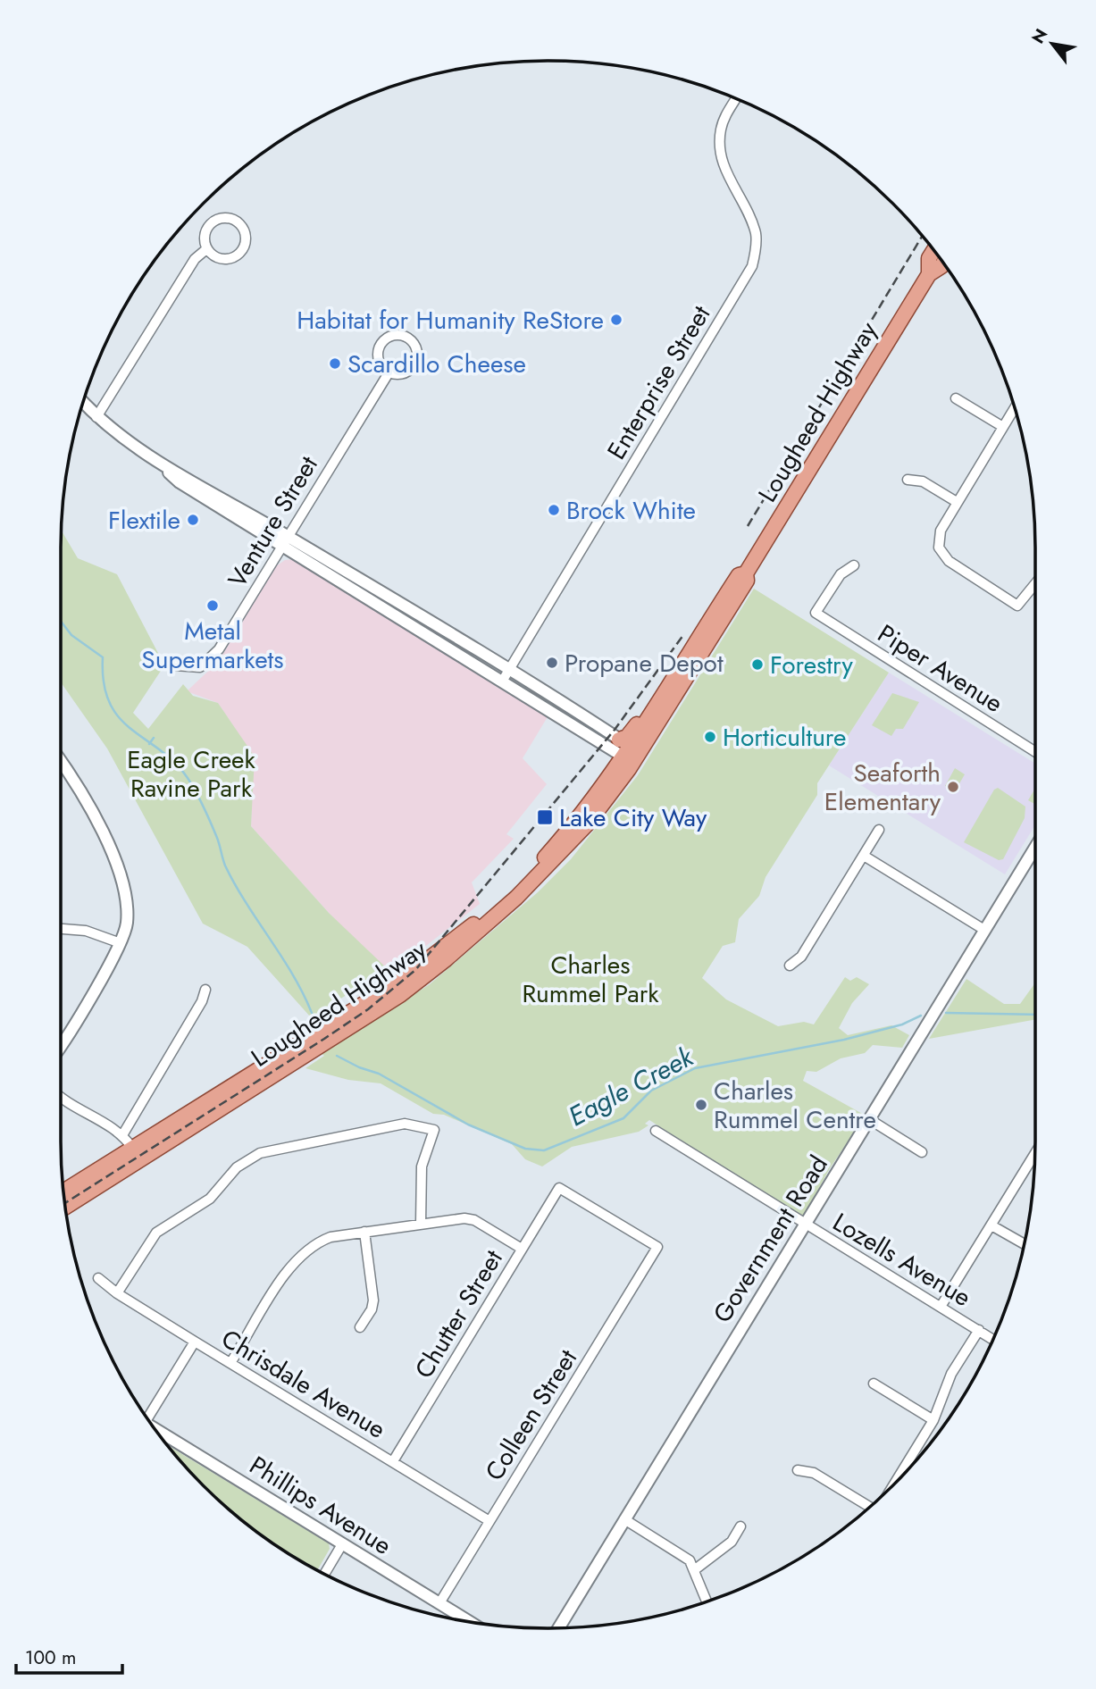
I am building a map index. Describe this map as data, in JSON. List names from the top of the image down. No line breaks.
{"streets":{"main road":["Lougheed Highway"],"street":["Enterprise Street","Venture Street","Piper Avenue","Government Road","Lozells Avenue","Chutter Street","Chrisdale Avenue","Colleen Street","Phillips Avenue"]},"crossings":[["Government Road","Lozells Avenue"],["Chutter Street","Chrisdale Avenue"],["Chutter Street","Colleen Street"],["Chrisdale Avenue","Colleen Street"],["Colleen Street","Phillips Avenue"]],"water":["Eagle Creek"],"parks":["Eagle Creek Ravine Park","Charles Rummel Park"],"places":{"other":["Habitat for Humanity ReStore","Scardillo Cheese","Brock White","Flextile","Metal Supermarkets","Propane Depot","Forestry","Horticulture","Seaforth Elementary","Charles Rummel Centre"],"transit":["Lake City Way"]},"scale_bar":"100 m","north":"top left"}
